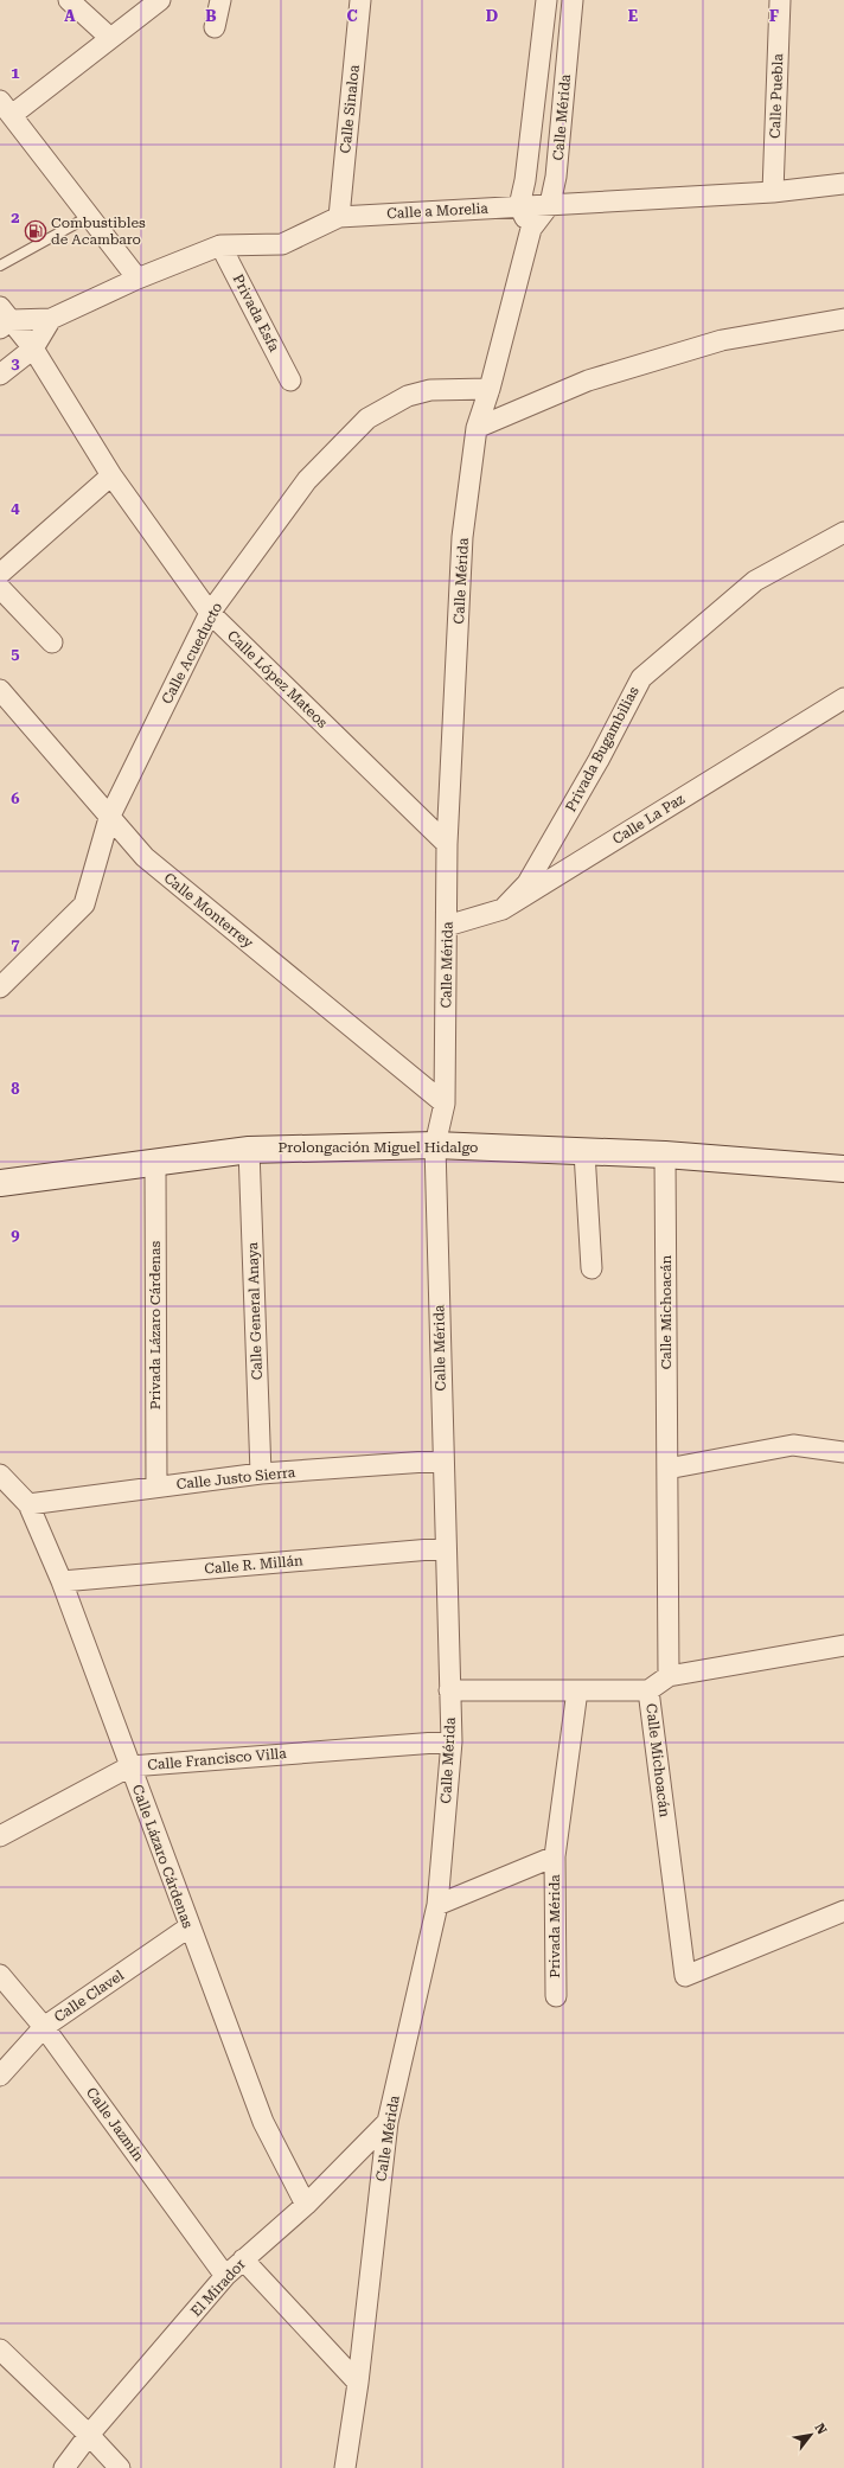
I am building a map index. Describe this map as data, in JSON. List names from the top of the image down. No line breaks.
{"streets":{"street":["Calle Puebla","Calle Sinaloa","Calle Mérida","Calle a Morelia","Privada Esfa","Calle Acueducto","Calle López Mateos","Privada Bugambilias","Calle La Paz","Calle Monterrey","Prolongación Miguel Hidalgo","Calle General Anaya","Calle Michoacán","Privada Lázaro Cárdenas","Calle Justo Sierra","Calle R. Millán","Calle Francisco Villa","Calle Lázaro Cárdenas","Privada Mérida","Calle Clavel","Calle Jazmín","El Mirador"]},"crossings":[["Calle Puebla","Calle a Morelia"],["Calle Sinaloa","Calle a Morelia"],["Calle Mérida","Calle a Morelia"],["Calle Mérida","Calle Acueducto"],["Calle Mérida","Calle López Mateos"],["Calle Mérida","Calle La Paz"],["Calle Mérida","Calle Monterrey"],["Calle Mérida","Prolongación Miguel Hidalgo"],["Calle Mérida","Calle Justo Sierra"],["Calle Mérida","Calle R. Millán"],["Calle Mérida","Calle Francisco Villa"],["Calle Mérida","El Mirador"],["Calle a Morelia","Privada Esfa"],["Calle a Morelia","Calle López Mateos"],["Calle Acueducto","Calle López Mateos"],["Calle Acueducto","Calle Monterrey"],["Privada Bugambilias","Calle La Paz"],["Prolongación Miguel Hidalgo","Calle General Anaya"],["Prolongación Miguel Hidalgo","Calle Michoacán"],["Prolongación Miguel Hidalgo","Privada Lázaro Cárdenas"],["Calle General Anaya","Calle Justo Sierra"],["Privada Lázaro Cárdenas","Calle Justo Sierra"],["Calle Justo Sierra","Calle Lázaro Cárdenas"],["Calle R. Millán","Calle Lázaro Cárdenas"],["Calle Francisco Villa","Calle Lázaro Cárdenas"],["Calle Lázaro Cárdenas","Calle Clavel"],["Calle Lázaro Cárdenas","El Mirador"],["Calle Clavel","Calle Jazmín"],["Calle Jazmín","El Mirador"]],"places":{"fuel station":["Combustibles de Acambaro"]},"north":"top right","grid":{"columns":["A","B","C","D","E","F"],"rows":["1","2","3","4","5","6","7","8","9"]}}
